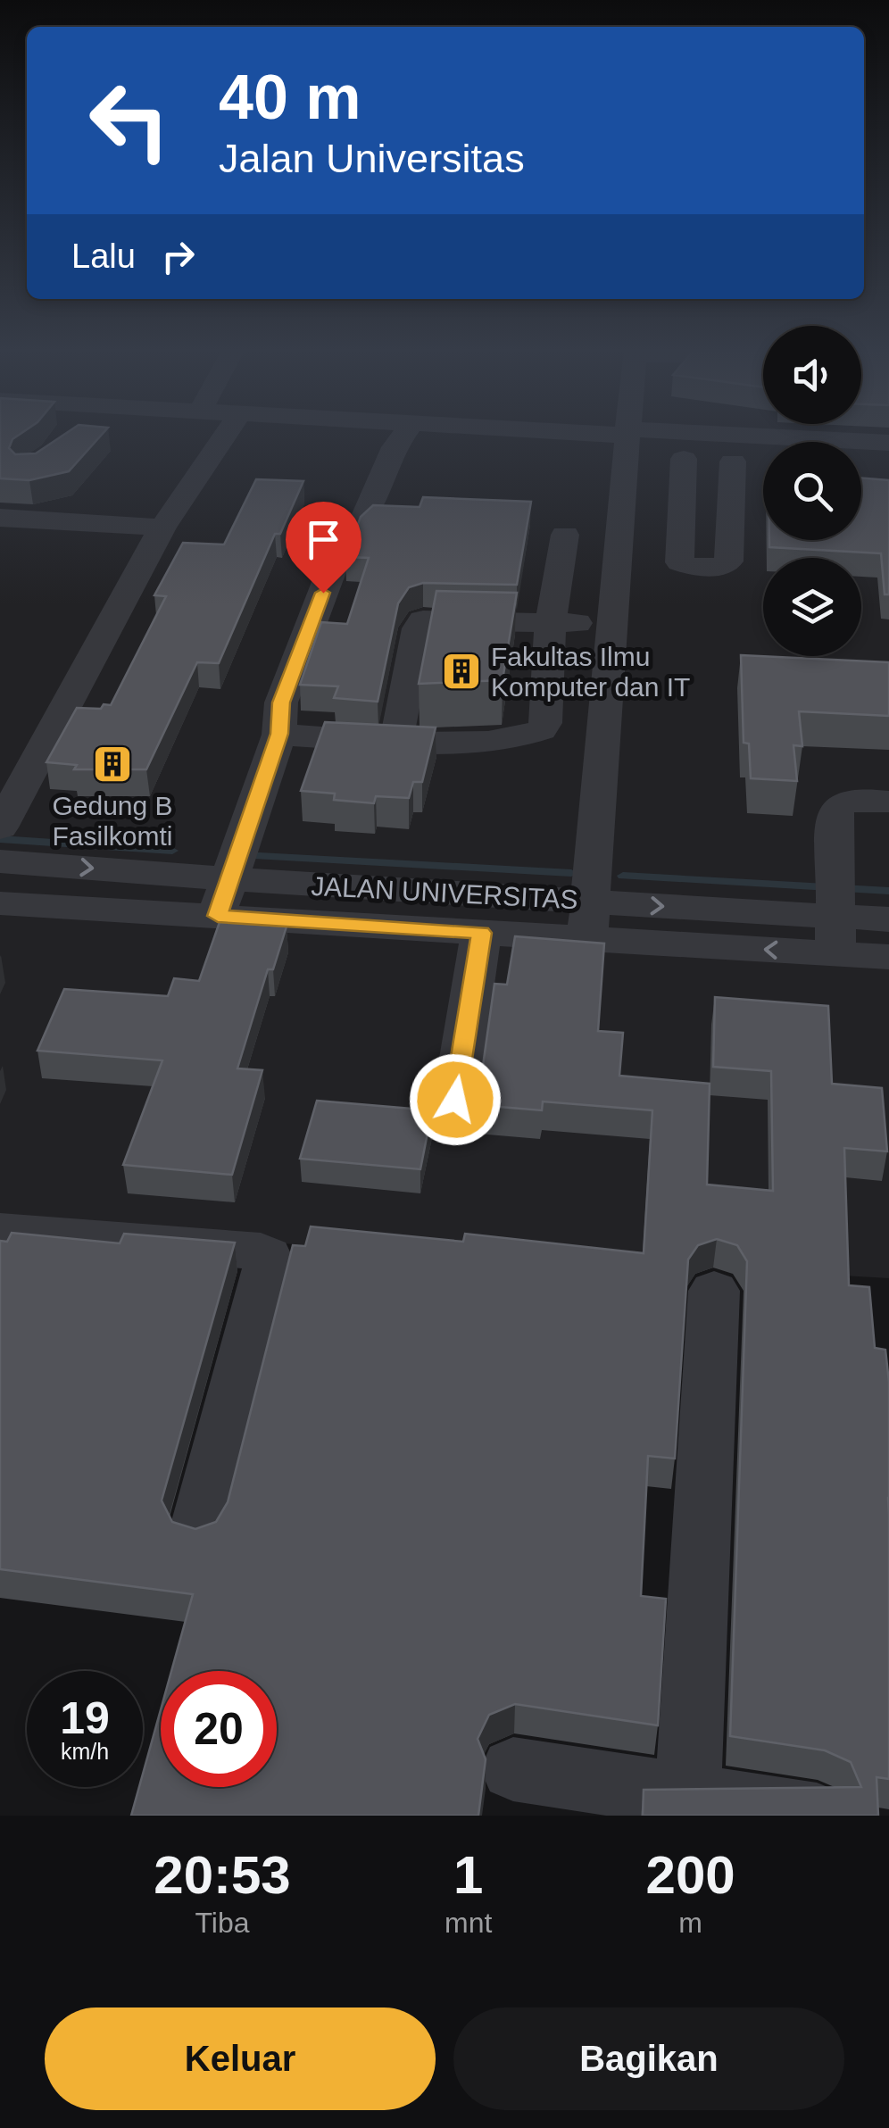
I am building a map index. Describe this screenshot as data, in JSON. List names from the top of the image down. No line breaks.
{"streets":{"street":["JALAN UNIVERSITAS"]},"places":{"building":["Fakultas Ilmu Komputer dan IT","Gedung B Fasilkomti"]},"page":{"turn":["40 m","Jalan Universitas"],"then":"Lalu","speed":"19 km/h","limit":"20","eta":["20:53","Tiba","1","mnt","200","m"],"buttons":["Keluar","Bagikan"]}}
